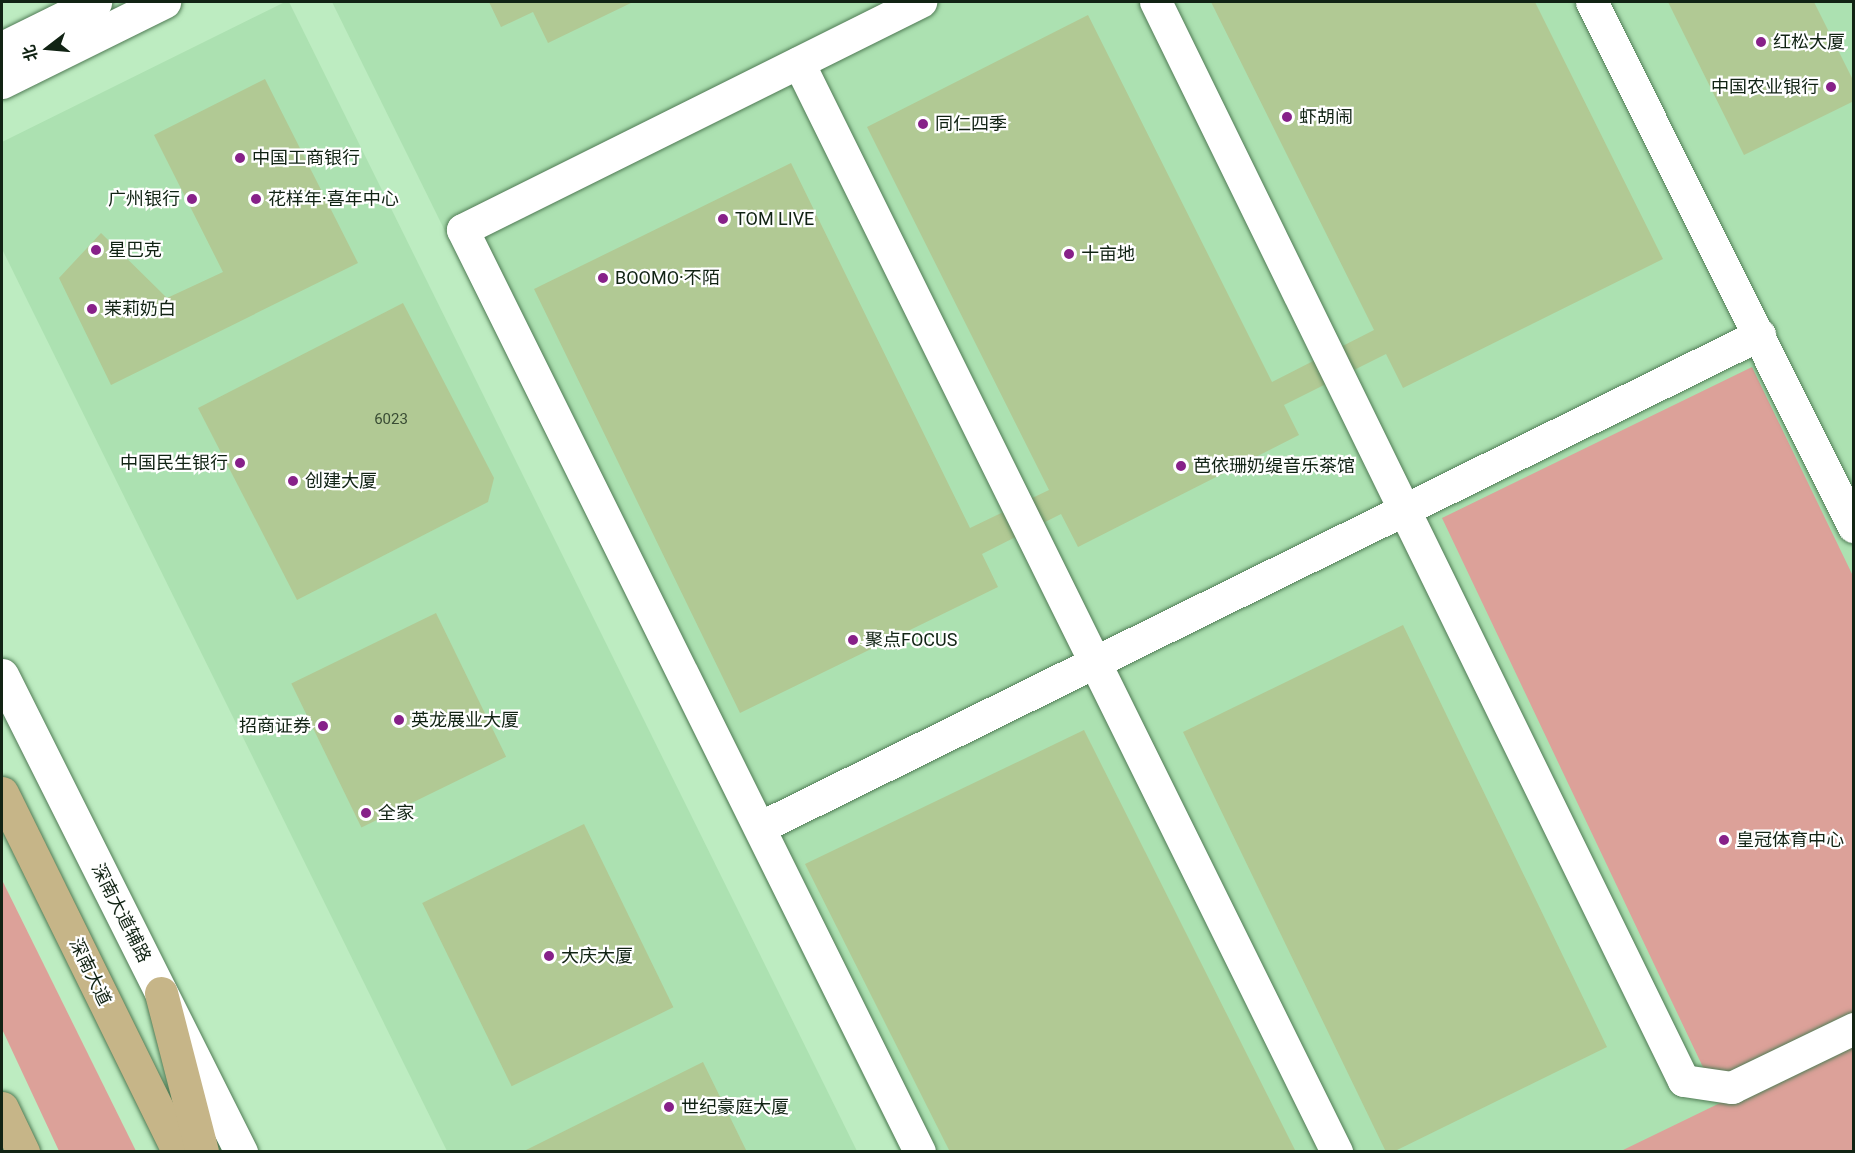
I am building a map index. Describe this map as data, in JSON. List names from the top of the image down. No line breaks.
{"streets":{"main road":["深南大道辅路","深南大道"]},"places":["红松大厦","中国农业银行","虾胡闹","同仁四季","中国工商银行","广州银行","花样年·喜年中心","TOM LIVE","星巴克","十亩地","BOOMO·不陌","茉莉奶白","中国民生银行","芭依珊奶缇音乐茶馆","创建大厦","聚点FOCUS","英龙展业大厦","招商证券","全家","皇冠体育中心","大庆大厦","世纪豪庭大厦"],"house_numbers":["6023"],"north":"left"}
